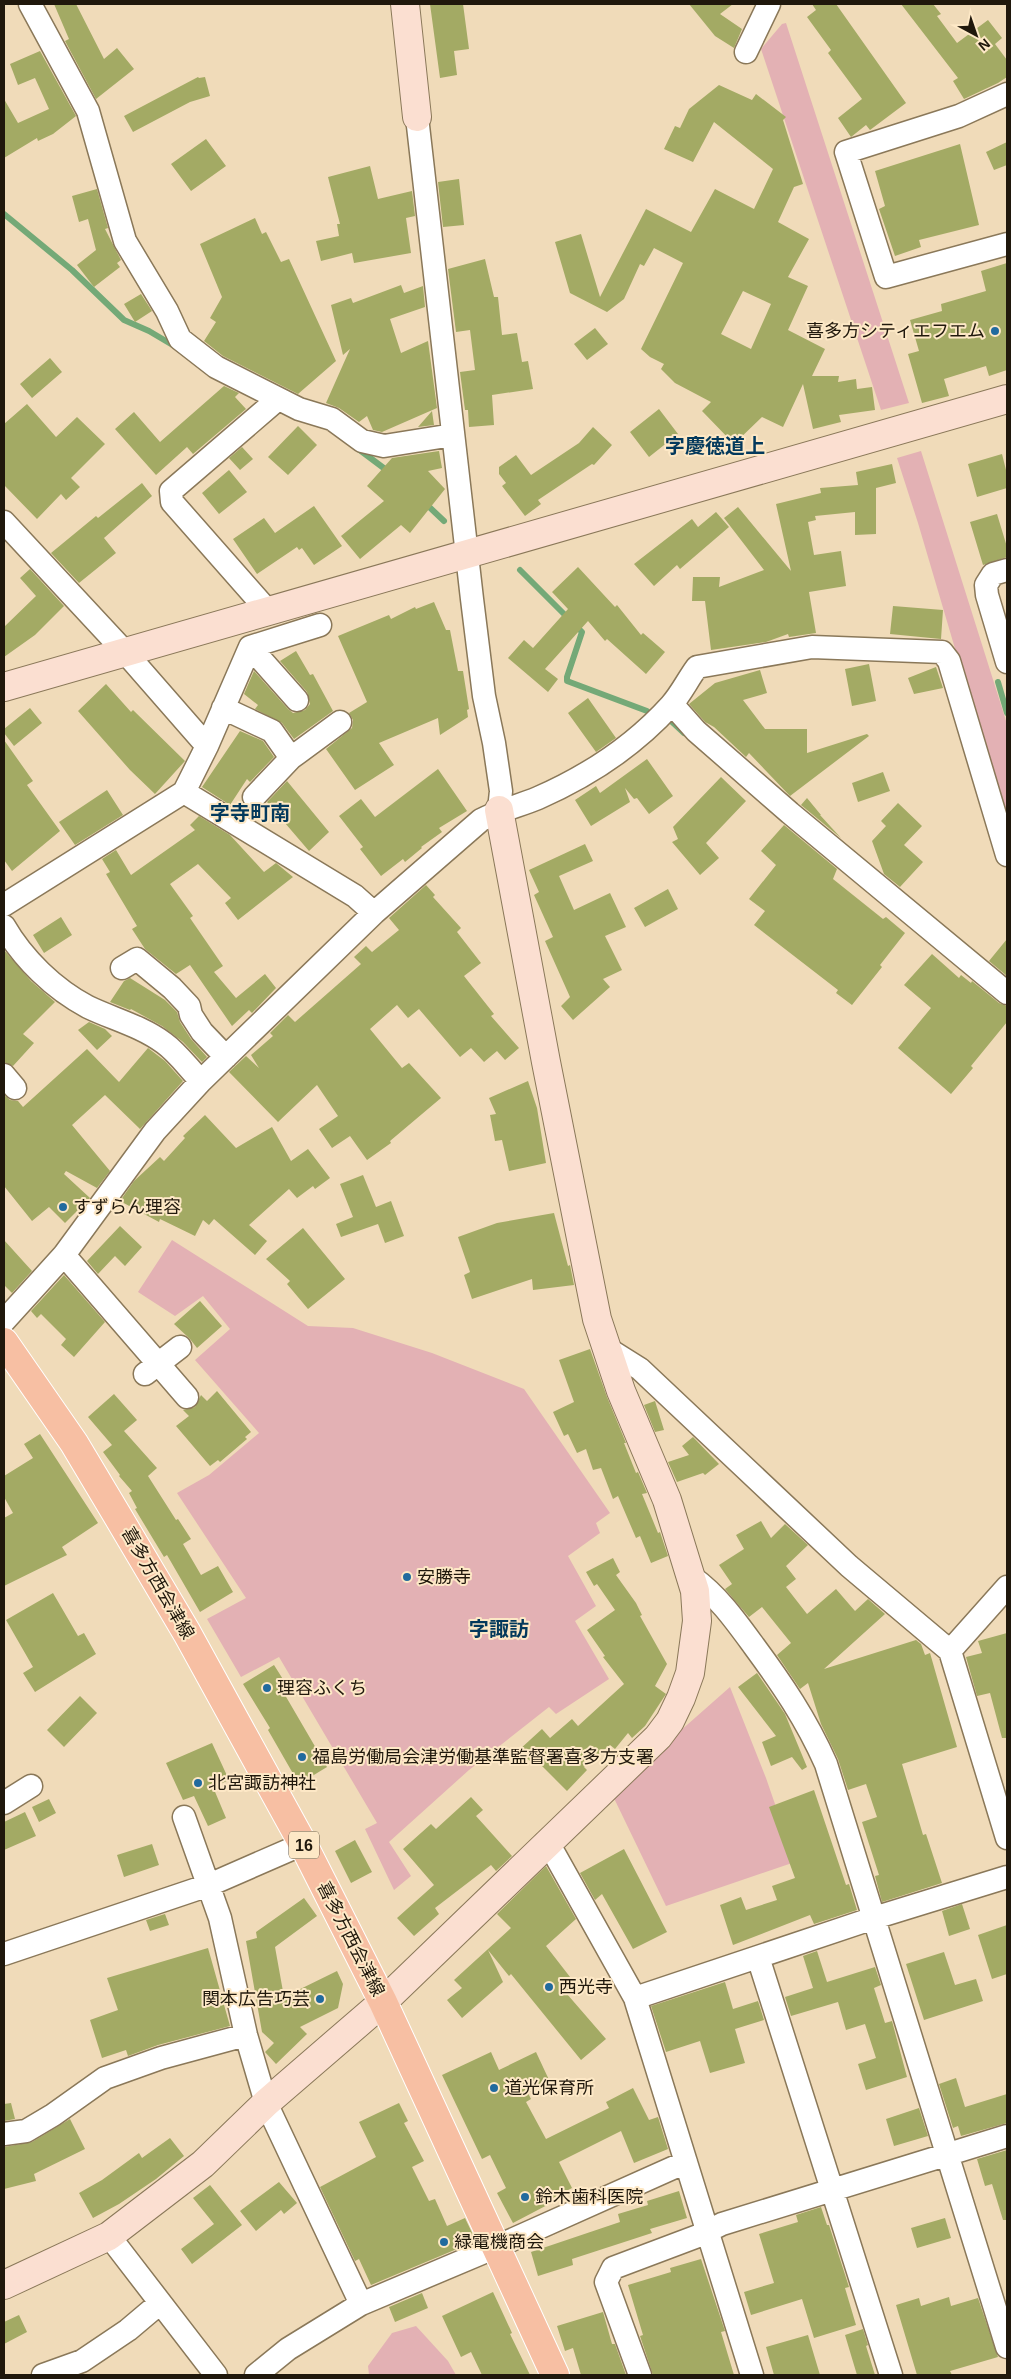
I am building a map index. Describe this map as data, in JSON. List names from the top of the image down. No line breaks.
{"streets":{"main road":["喜多方西会津線","16"]},"districts":["字慶徳道上","字寺町南","字諏訪"],"places":["喜多方シティエフエム","すずらん理容","安勝寺","理容ふくち","福島労働局会津労働基準監督署喜多方支署","北宮諏訪神社","西光寺","関本広告巧芸","道光保育所","鈴木歯科医院","緑電機商会"],"north":"bottom right"}
